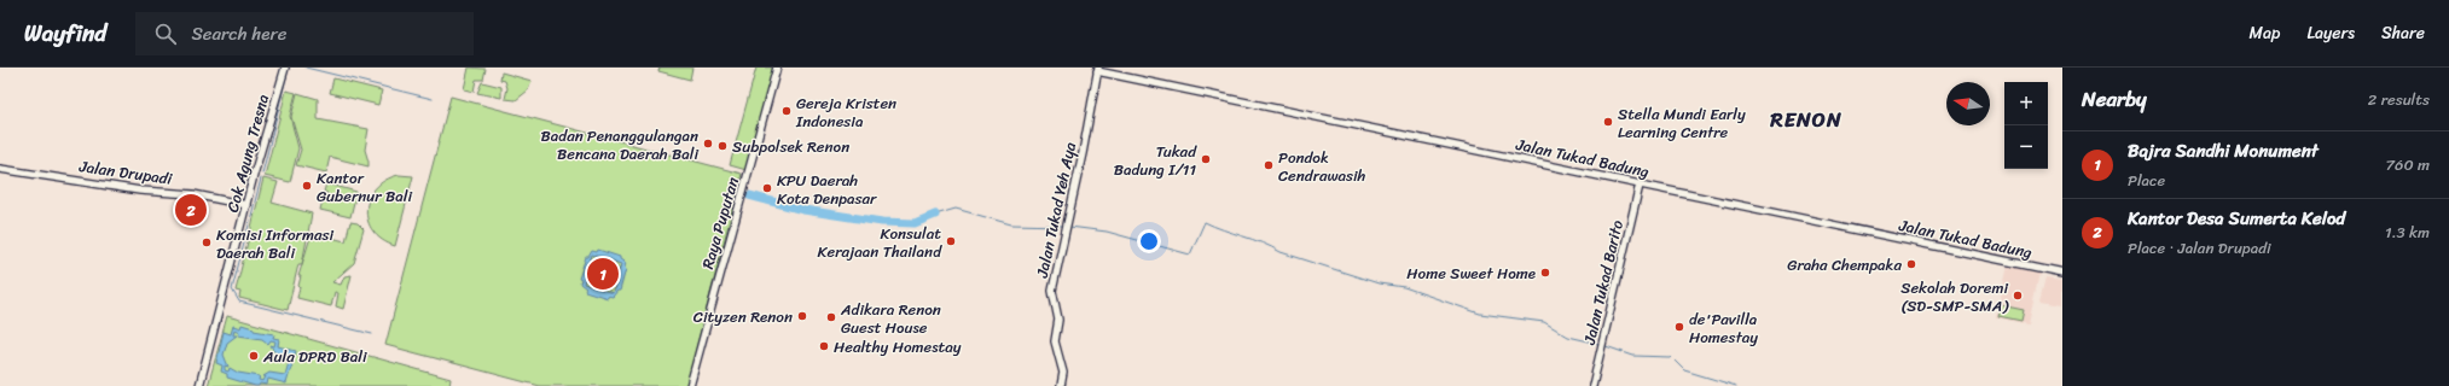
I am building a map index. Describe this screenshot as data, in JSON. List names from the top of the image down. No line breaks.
{"streets":{"street":["Cok Agung Tresna","Jalan Tukad Badung","Jalan Drupadi","Jalan Tukad Yeh Aya","Raya Puputan","Jalan Tukad Barito"]},"crossings":[["Cok Agung Tresna","Jalan Drupadi"],["Jalan Tukad Badung","Jalan Tukad Yeh Aya"],["Jalan Tukad Badung","Jalan Tukad Barito"]],"districts":["RENON"],"places":["Gereja Kristen Indonesia","Stella Mundi Early Learning Centre","Badan Penanggulangan Bencana Daerah Bali","Subpolsek Renon","Tukad Badung I/11","Pondok Cendrawasih","Kantor Gubernur Bali","KPU Daerah Kota Denpasar","Konsulat Kerajaan Thailand","Komisi Informasi Daerah Bali","Graha Chempaka","Home Sweet Home","Sekolah Doremi (SD-SMP-SMA)","Cityzen Renon","Adikara Renon Guest House","de'Pavilla Homestay","Healthy Homestay","Aula DPRD Bali"],"north":"left","page":{"header":"Wayfind","search":"Search here","nav":["Map","Layers","Share"],"heading":["Nearby","2 results"],"map_buttons":["+","−"],"list":[{"mark":"1","name":"Bajra Sandhi Monument","note":"Place","value":"760 m"},{"mark":"2","name":"Kantor Desa Sumerta Kelod","note":"Place · Jalan Drupadi","value":"1.3 km"}],"pins":["2","1"]}}
